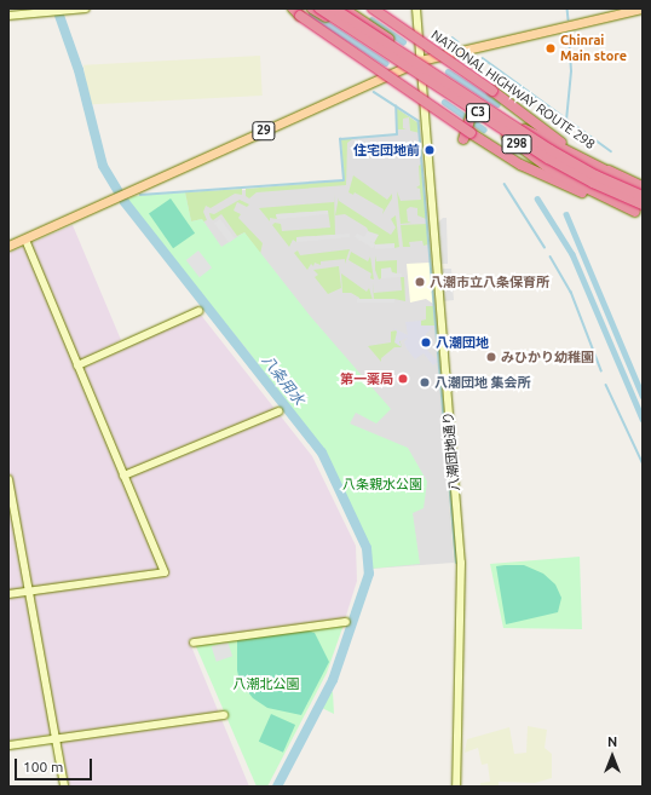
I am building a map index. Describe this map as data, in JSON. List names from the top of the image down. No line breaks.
{"streets":{"highway":["NATIONAL HIGHWAY ROUTE 298","C3","298"],"main road":["29"],"street":["八潮団地通り"]},"crossings":[["NATIONAL HIGHWAY ROUTE 298","298"],["C3","298"],["29","298"],["29","八潮団地通り"],["298","八潮団地通り"]],"water":["八条用水"],"parks":["八条親水公園","八潮北公園"],"places":["Chinrai Main store","住宅団地前","八潮市立八条保育所","八潮団地","みひかり幼稚園","第一薬局","八潮団地 集会所"],"scale_bar":"100 m","north":"top"}
